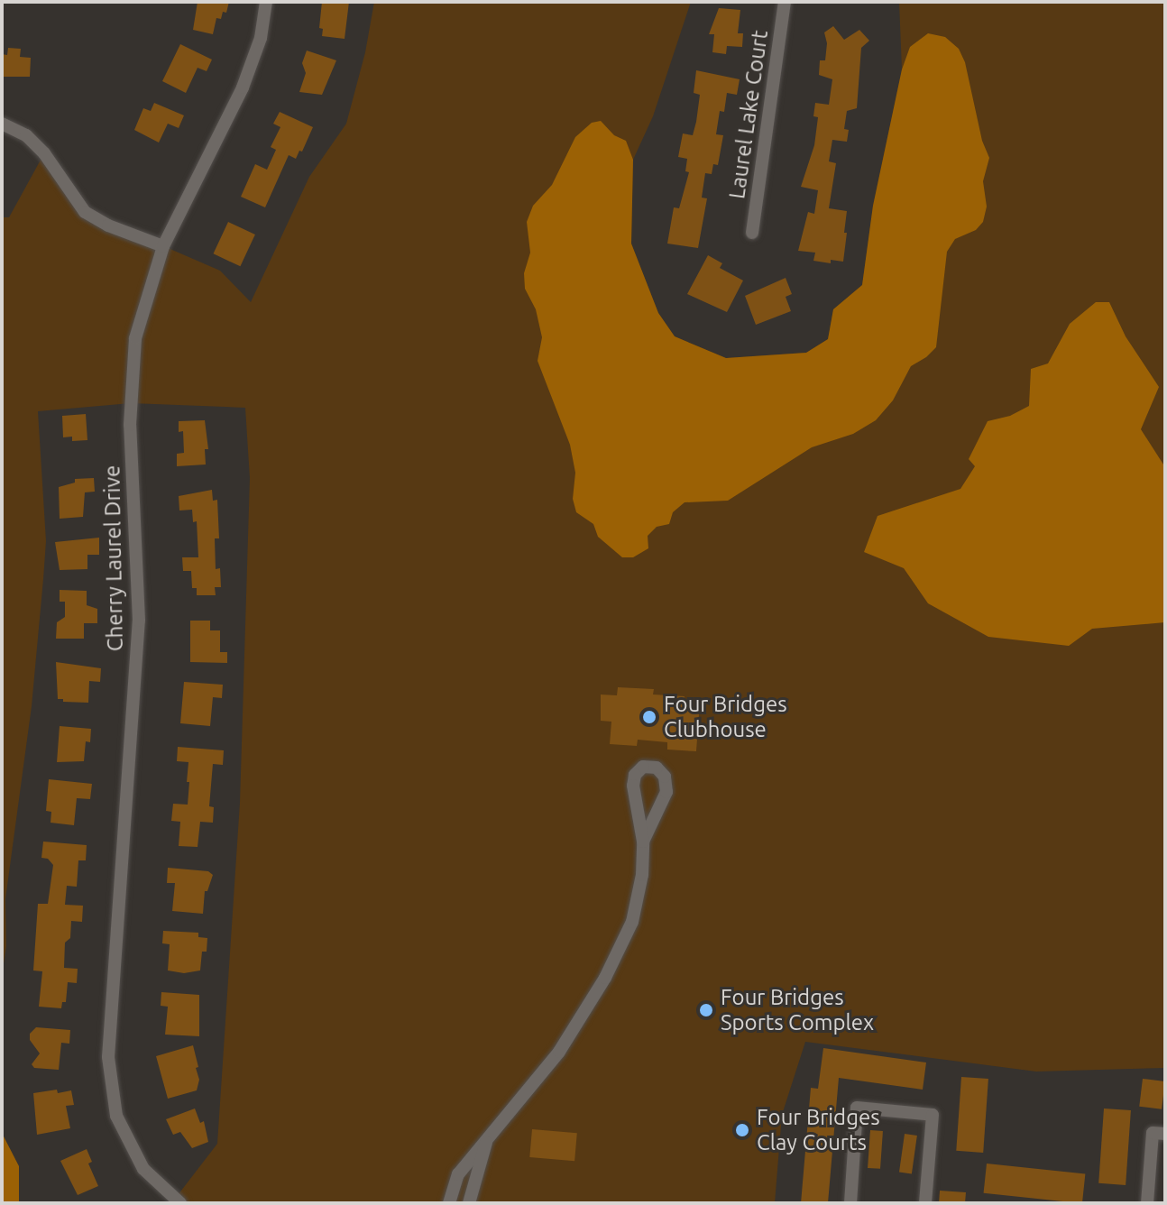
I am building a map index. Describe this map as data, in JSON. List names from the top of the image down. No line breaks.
{"streets":{"street":["Laurel Lake Court","Cherry Laurel Drive"]},"places":["Four Bridges Clubhouse","Four Bridges Sports Complex","Four Bridges Clay Courts"]}
